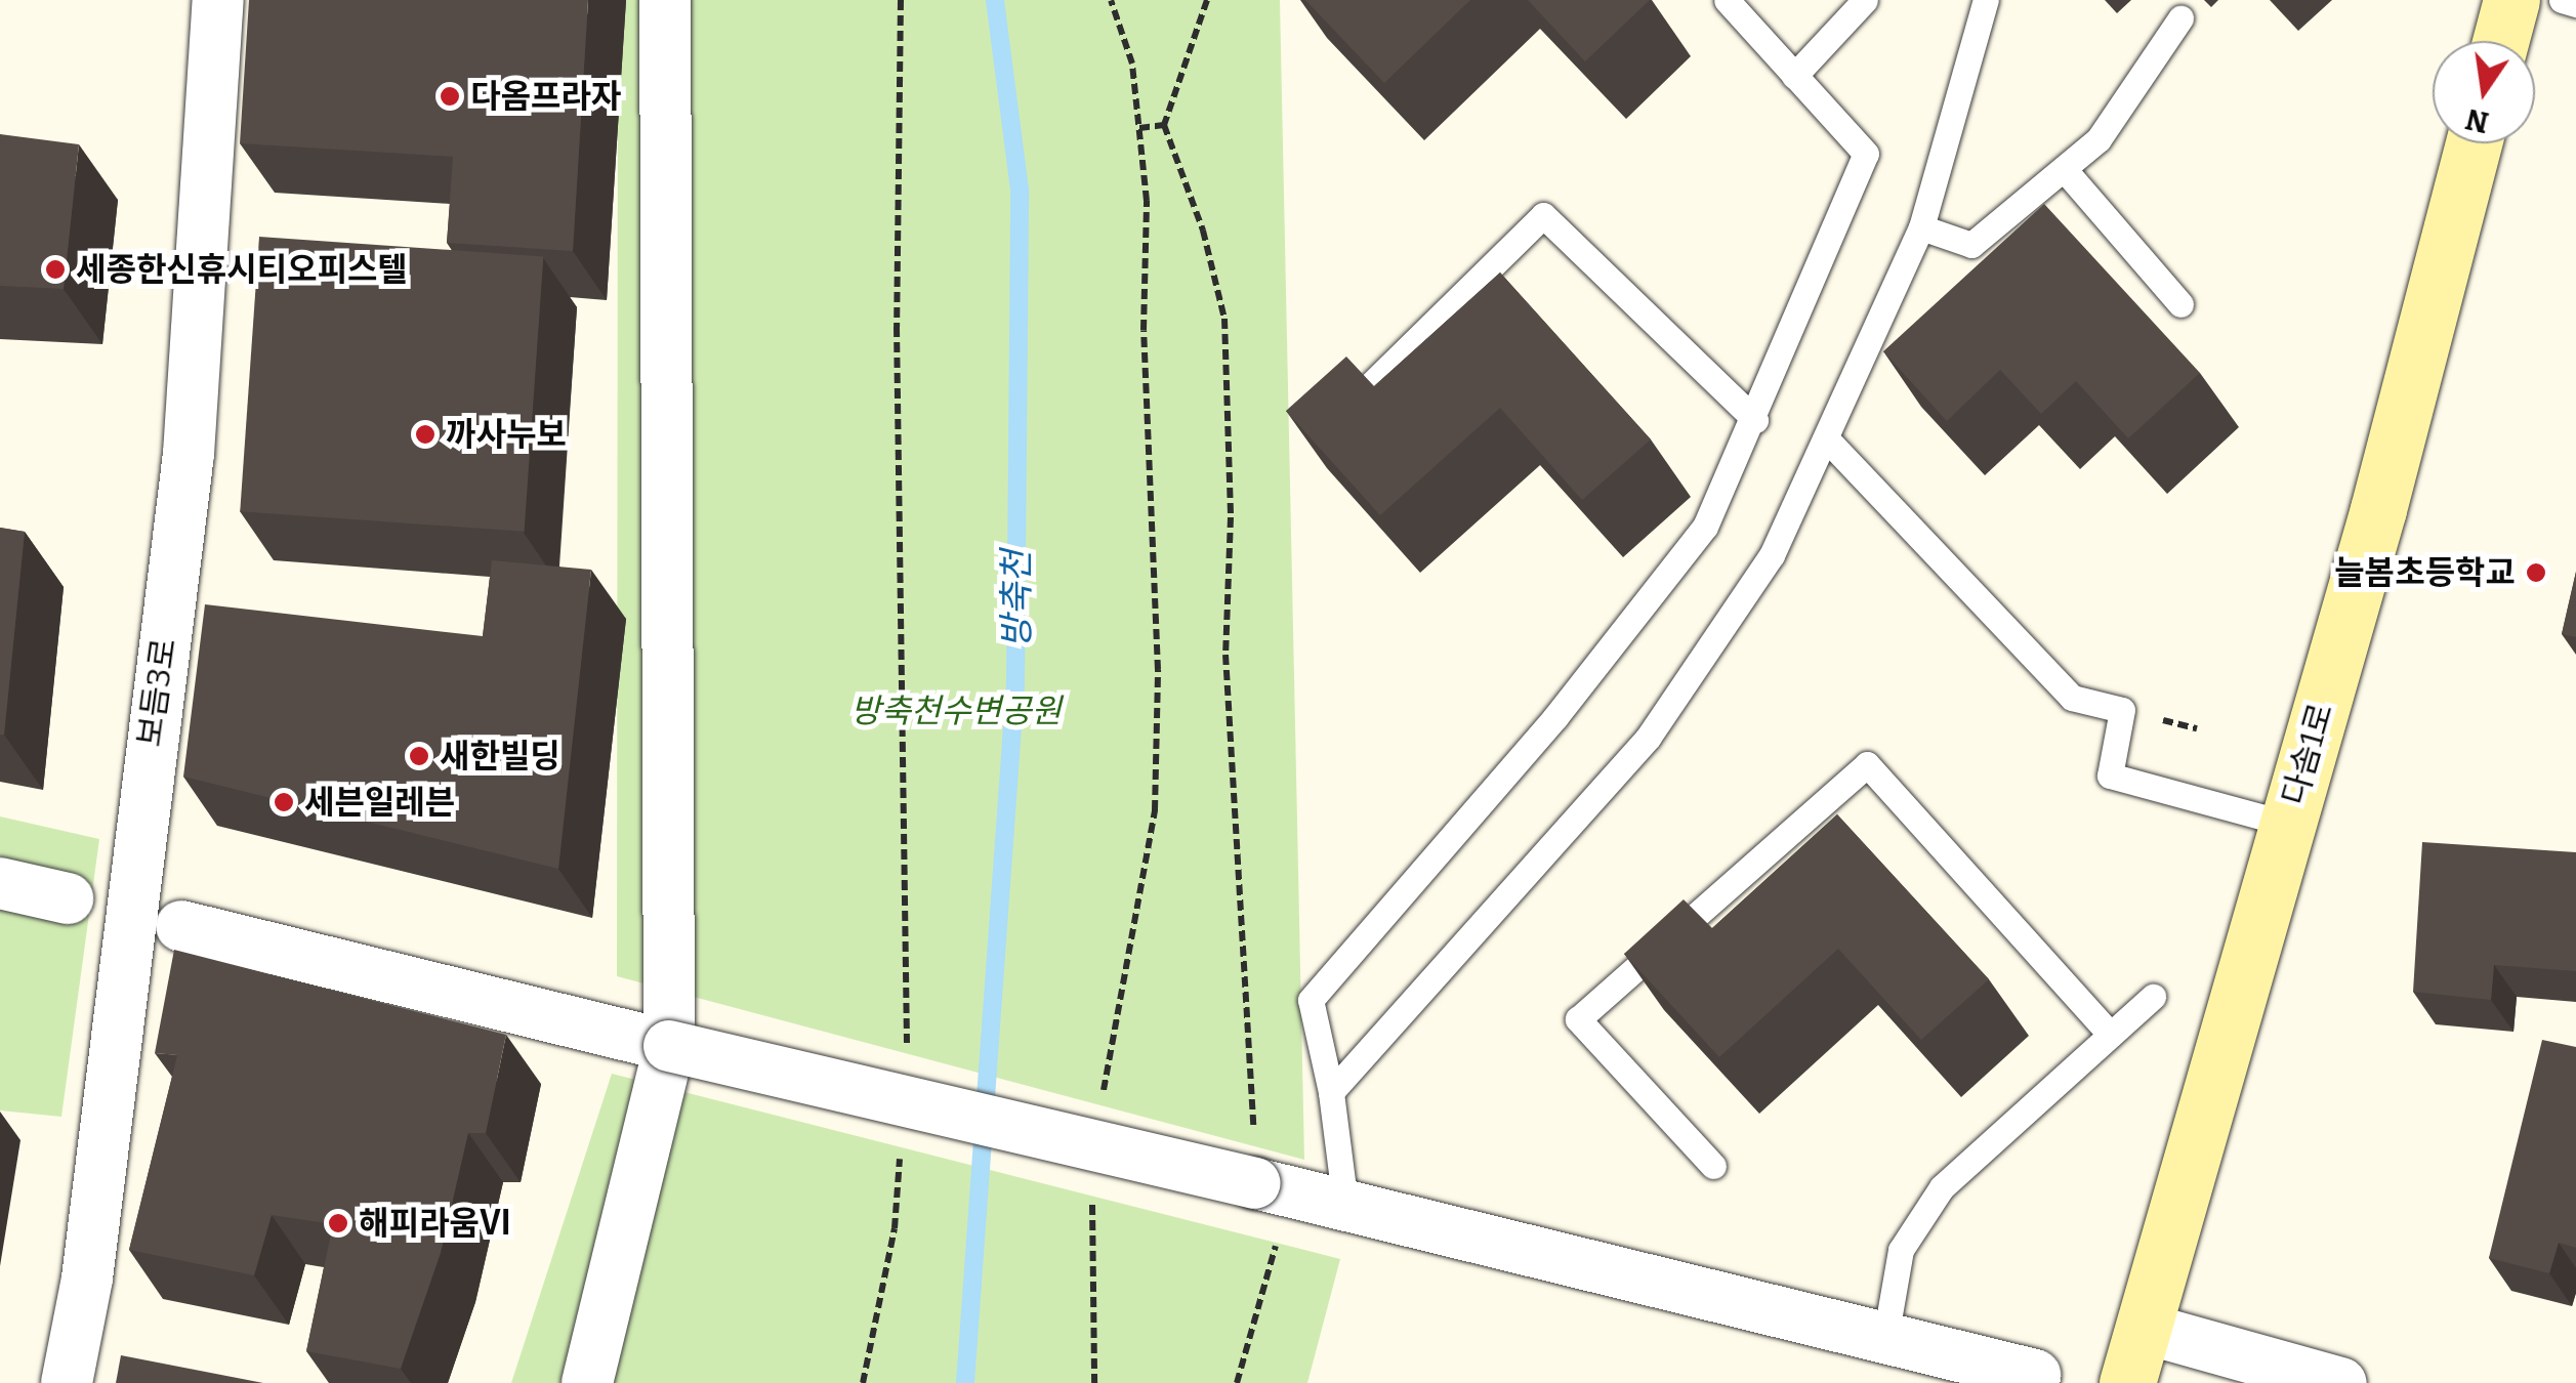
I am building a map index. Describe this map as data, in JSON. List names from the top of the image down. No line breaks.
{"streets":{"street":["보듬3로","다솜1로"]},"water":["방축천"],"parks":["방축천수변공원"],"places":["다옴프라자","세종한신휴시티오피스텔","까사누보","늘봄초등학교","새한빌딩","세븐일레븐","해피라움Ⅵ"],"north":"bottom"}
